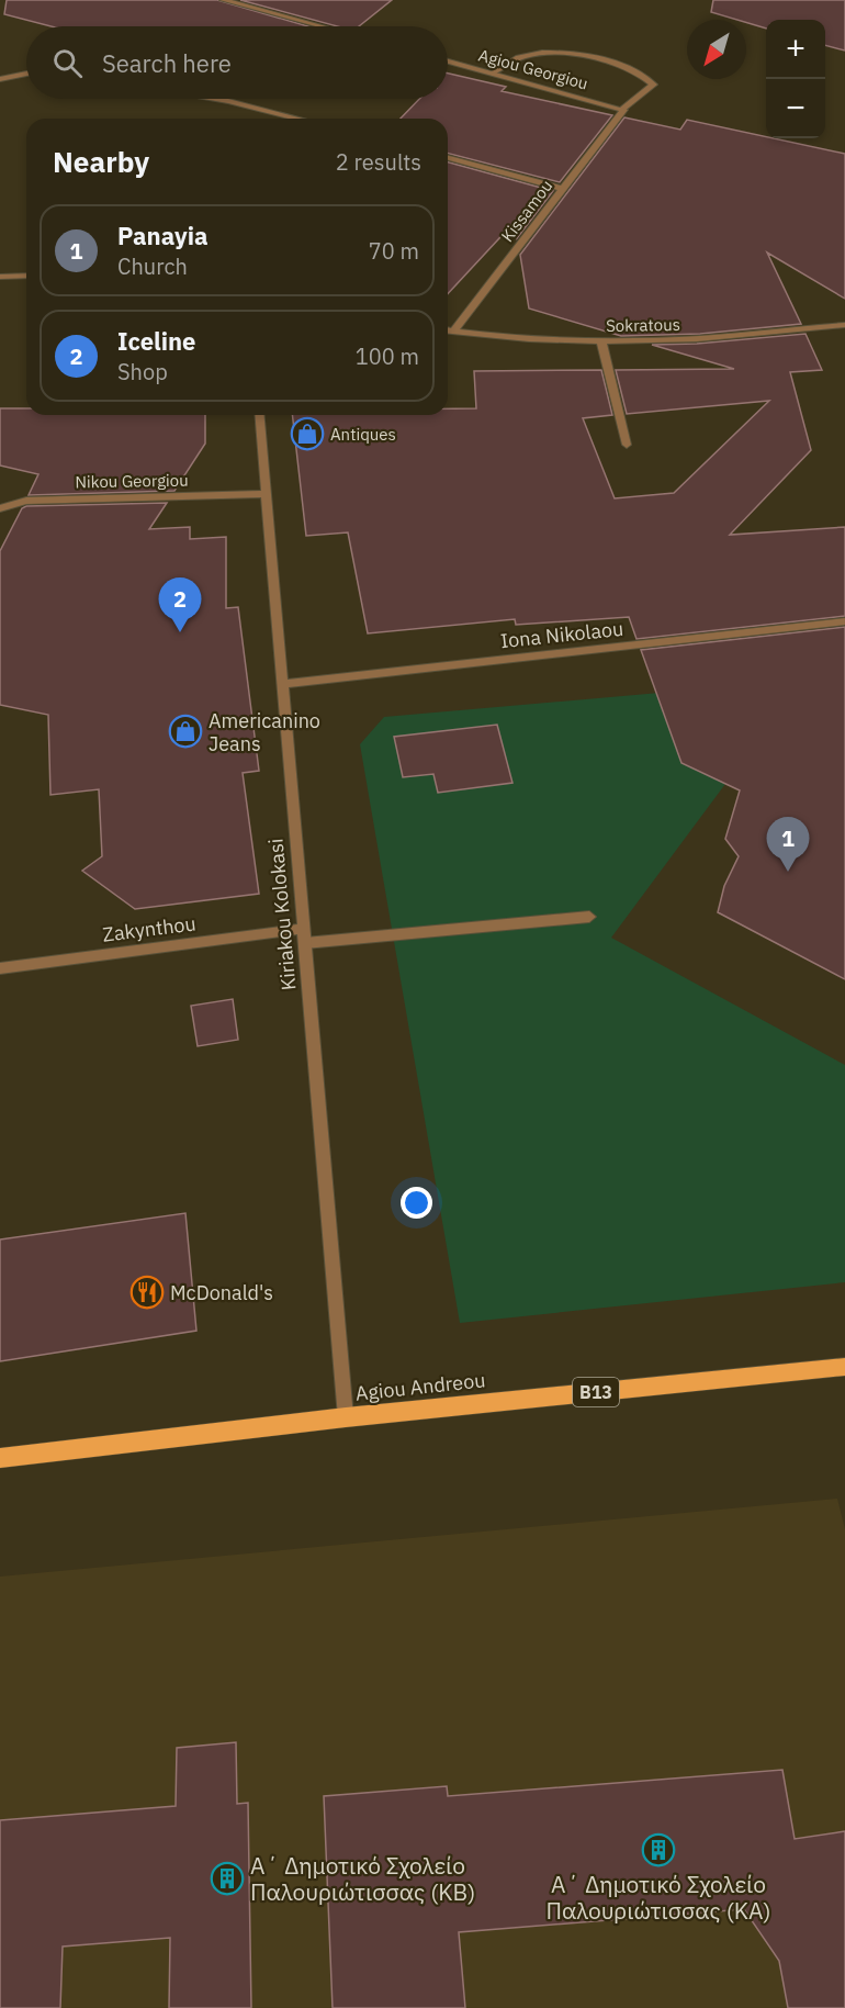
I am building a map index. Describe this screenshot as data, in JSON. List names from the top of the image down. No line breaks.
{"streets":{"main road":["Agiou Andreou","B13"],"street":["Agiou Georgiou","Kissamou","Sokratous","Nikou Georgiou","Iona Nikolaou","Kiriakou Kolokasi","Zakynthou"]},"crossings":[["Agiou Georgiou","Kissamou"],["Kissamou","Sokratous"],["Nikou Georgiou","Kiriakou Kolokasi"],["Iona Nikolaou","Kiriakou Kolokasi"],["Kiriakou Kolokasi","Zakynthou"],["Kiriakou Kolokasi","Agiou Andreou"]],"places":{"shop":["Antiques","Americanino Jeans"],"restaurant":["McDonald's"],"building":["Α΄ Δημοτικό Σχολείο Παλουριώτισσας (ΚΑ)","Α΄ Δημοτικό Σχολείο Παλουριώτισσας (ΚΒ)"]},"north":"bottom left","page":{"map_buttons":["+","−"],"search":"Search here","heading":["Nearby","2 results"],"list":[{"mark":"1","name":"Panayia","note":"Church","value":"70 m"},{"mark":"2","name":"Iceline","note":"Shop","value":"100 m"}],"pins":["2","1"]}}
